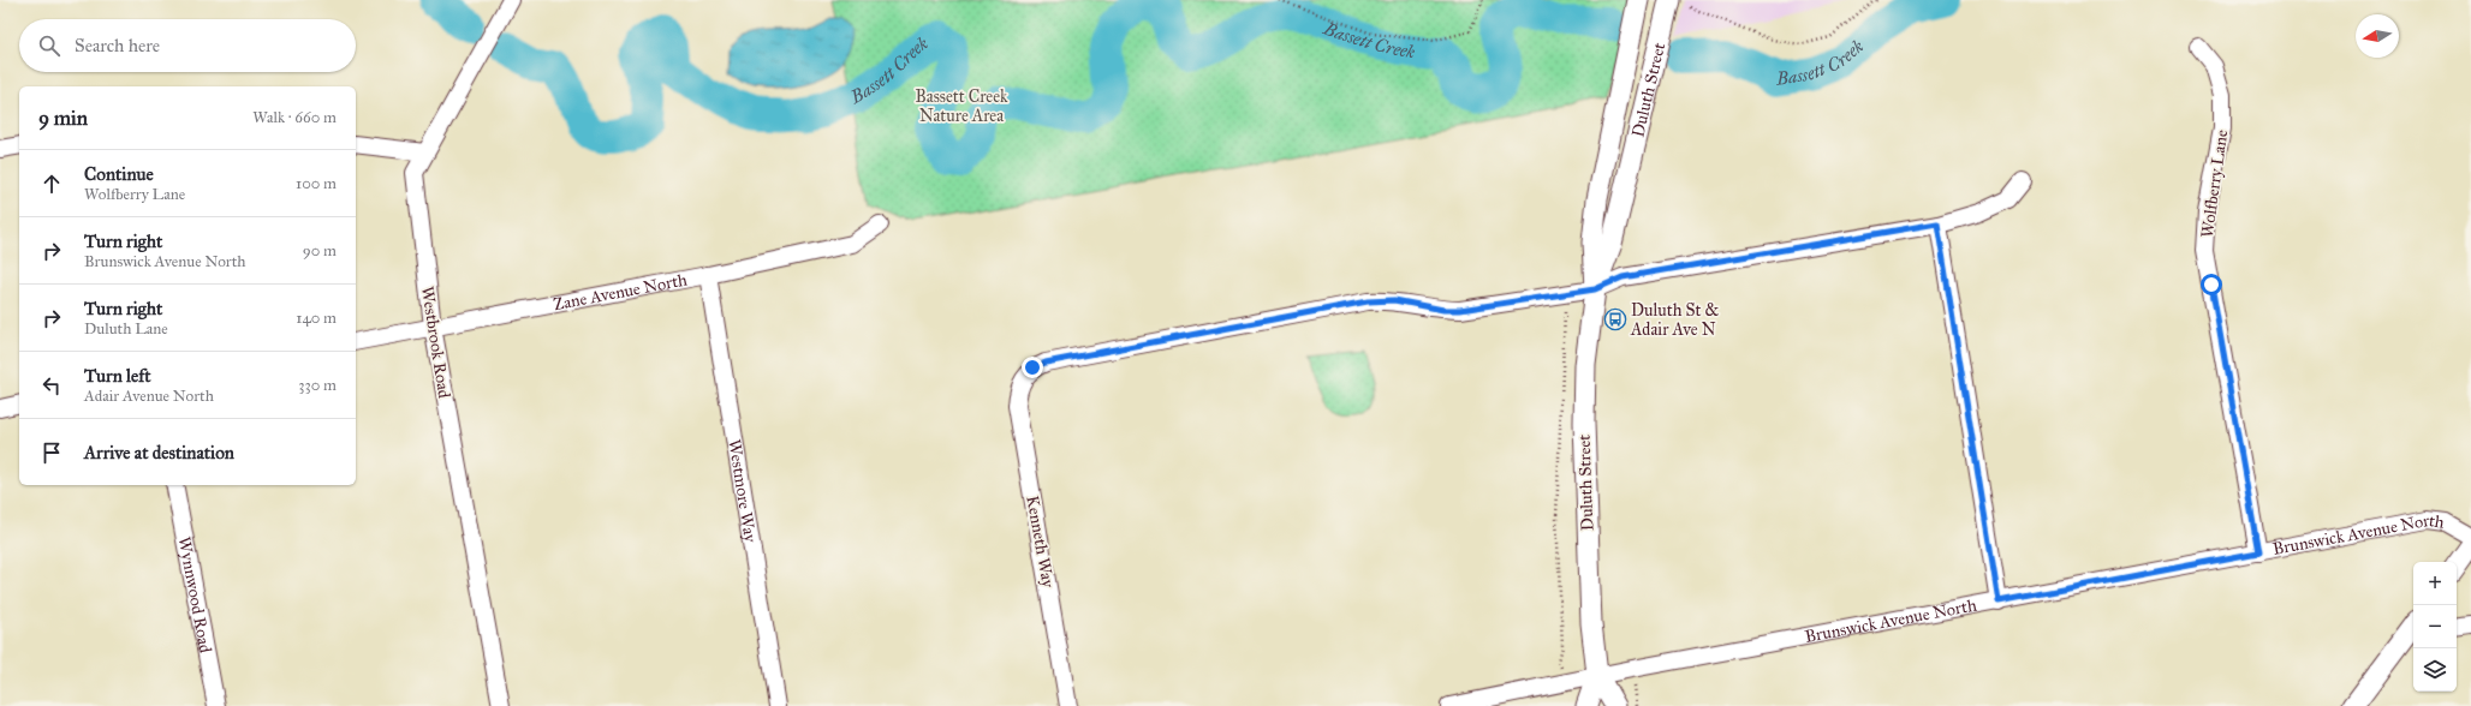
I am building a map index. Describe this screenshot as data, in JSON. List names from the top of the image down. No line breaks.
{"streets":{"street":["Duluth Street","Wolfberry Lane","Zane Avenue North","Westbrook Road","Westmore Way","Brunswick Avenue North","Kenneth Way","Wynnwood Road"]},"crossings":[["Duluth Street","Brunswick Avenue North"],["Duluth Street","Kenneth Way"],["Wolfberry Lane","Brunswick Avenue North"],["Zane Avenue North","Westbrook Road"],["Zane Avenue North","Westmore Way"]],"water":["Bassett Creek"],"parks":["Bassett Creek Nature Area"],"places":{"bus stop":["Duluth St & Adair Ave N"]},"north":"left","page":{"search":"Search here","heading":["9 min","Walk · 660 m"],"list":[["Continue","Wolfberry Lane","100 m"],["Turn right","Brunswick Avenue North","90 m"],["Turn right","Duluth Lane","140 m"],["Turn left","Adair Avenue North","330 m"],"Arrive at destination"],"map_buttons":["+","−"]}}
